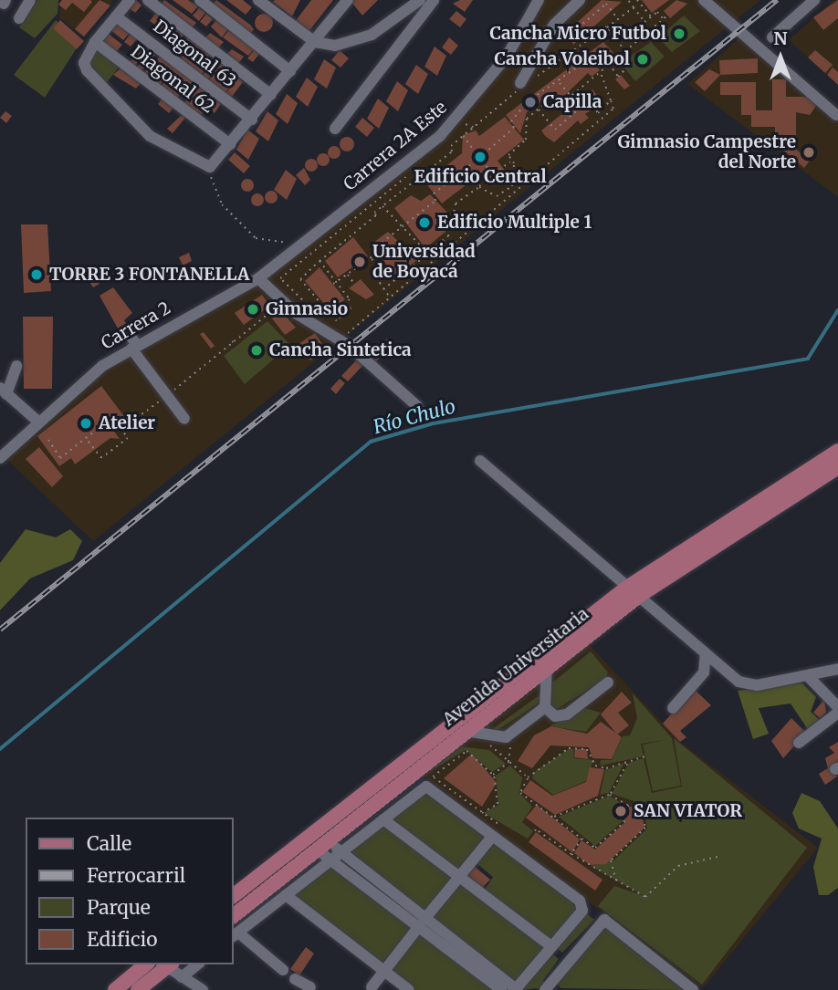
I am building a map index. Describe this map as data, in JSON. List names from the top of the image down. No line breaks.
{"streets":{"main road":["Avenida Universitaria"],"street":["Diagonal 63","Diagonal 62","Carrera 2A Este","Carrera 2"]},"crossings":[["Carrera 2A Este","Carrera 2"]],"water":["Río Chulo"],"places":["Cancha Micro Futbol","Cancha Voleibol","Capilla","Gimnasio Campestre del Norte","Edificio Central","Edificio Multiple 1","Universidad de Boyacá","TORRE 3 FONTANELLA","Gimnasio","Cancha Sintetica","Atelier","SAN VIATOR"],"legend":["Calle","Ferrocarril","Parque","Edificio"],"north":"top"}
